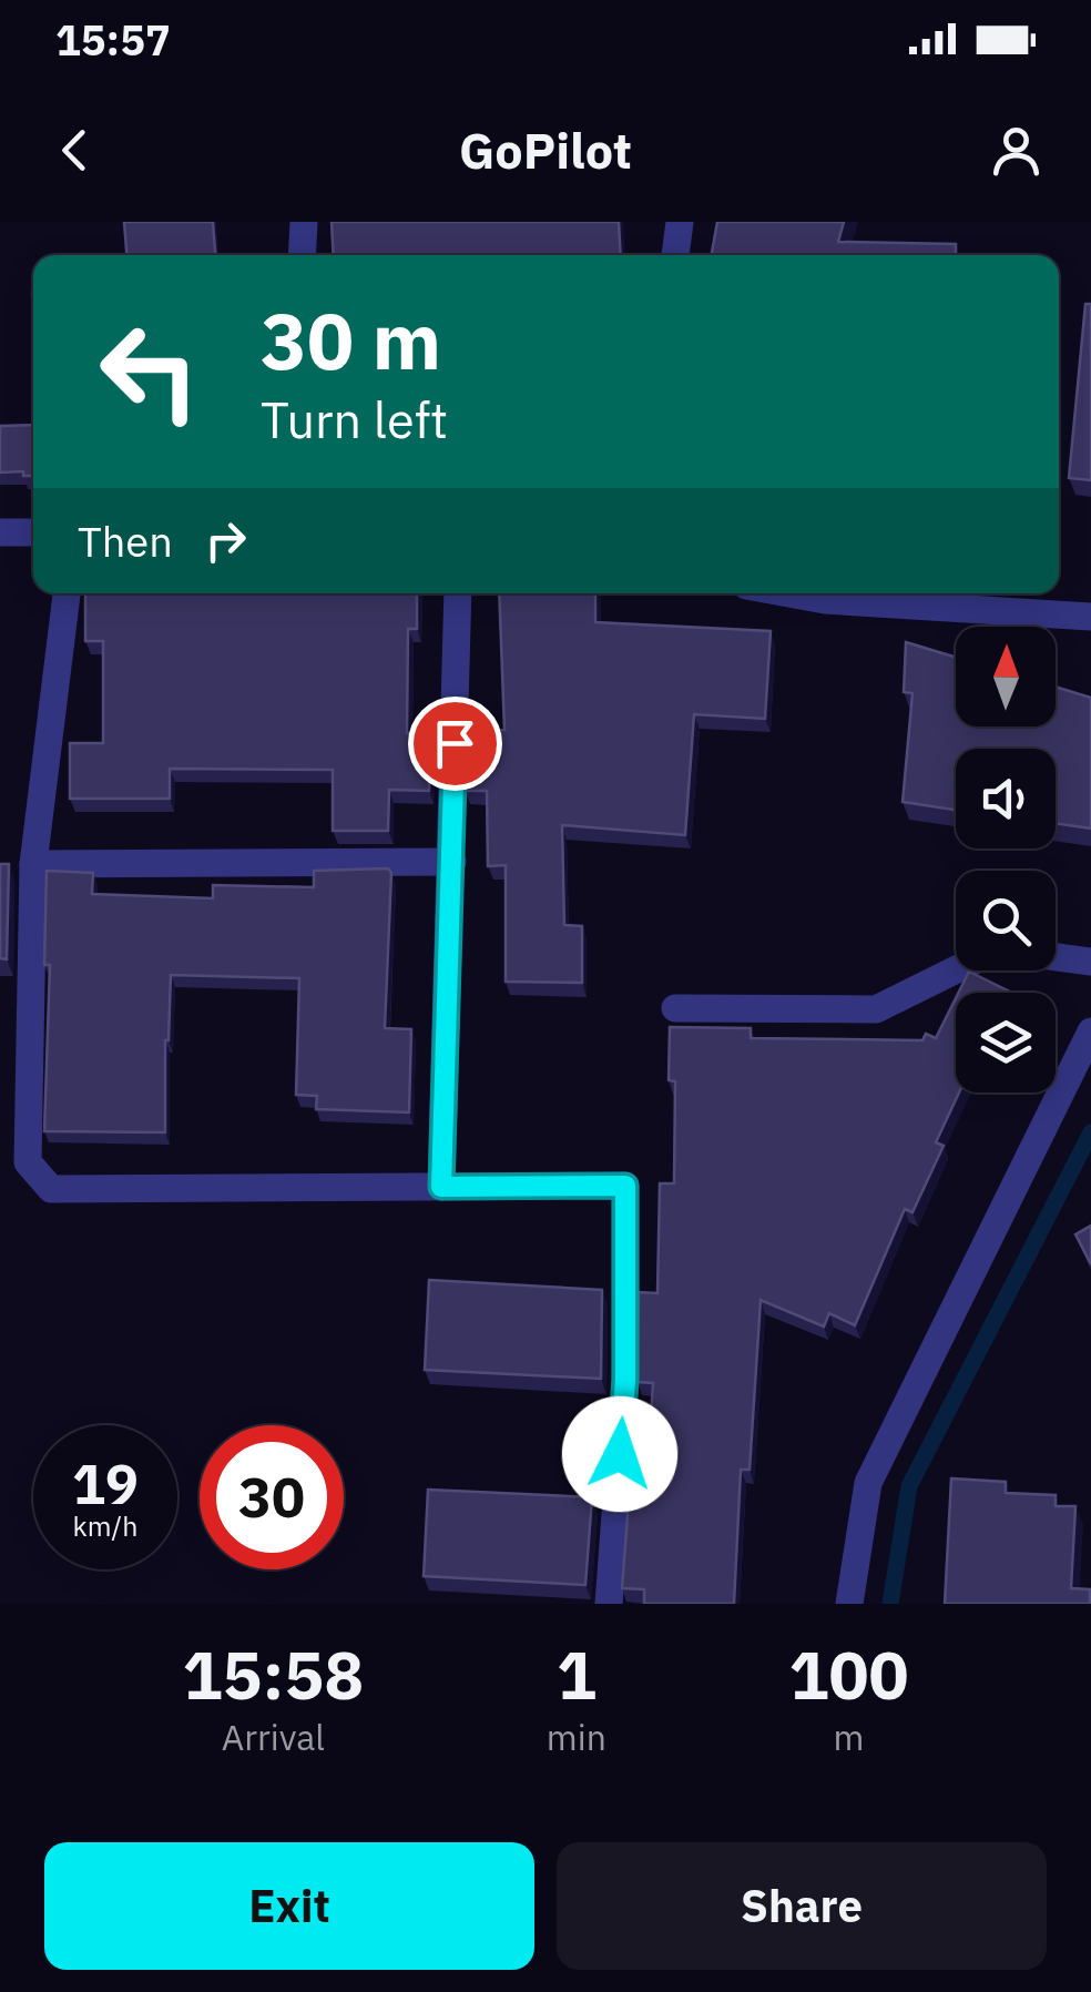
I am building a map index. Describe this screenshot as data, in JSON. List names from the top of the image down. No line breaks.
{"north":"top","page":{"status":"15:57","header":"GoPilot","turn":["30 m","Turn left"],"then":"Then","speed":"19 km/h","limit":"30","eta":["15:58","Arrival","1","min","100","m"],"buttons":["Exit","Share"]}}
